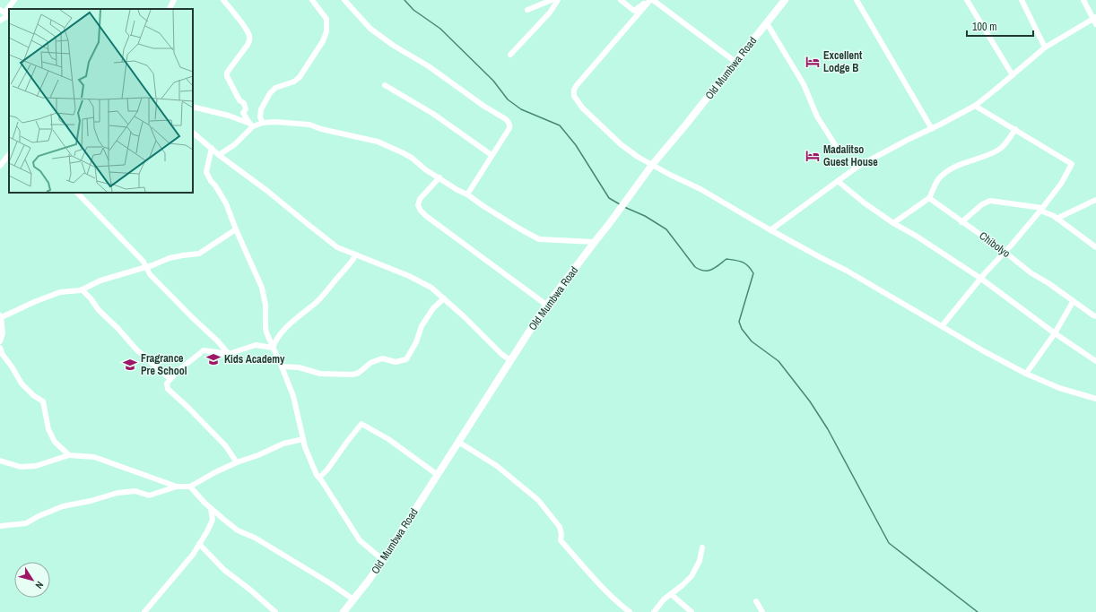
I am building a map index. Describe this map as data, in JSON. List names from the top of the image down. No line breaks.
{"streets":{"main road":["Old Mumbwa Road"],"street":["Chibolyo"]},"places":{"hotel":["Excellent Lodge B","Madalitso Guest House"],"school or university":["Kids Academy","Fragrance Pre School"]},"scale_bar":"100 m","north":"bottom right"}
